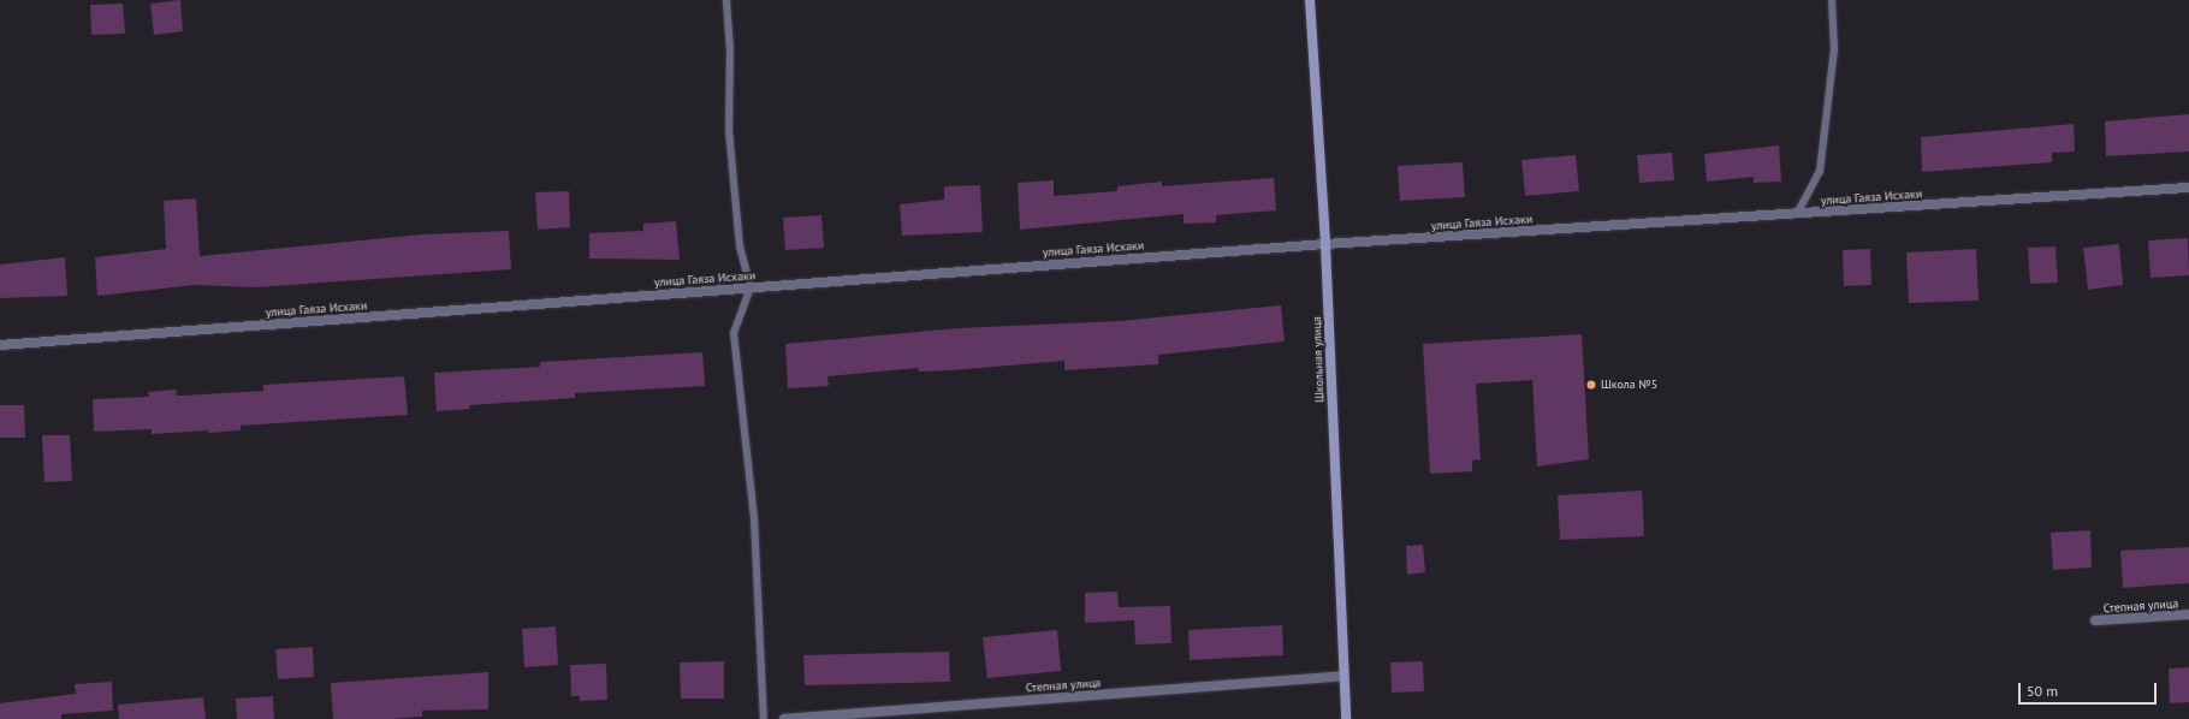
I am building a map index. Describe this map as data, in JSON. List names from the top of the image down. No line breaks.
{"streets":{"street":["улица Гаяза Исхаки","Школьная улица","Степная улица"]},"crossings":[["улица Гаяза Исхаки","Школьная улица"],["Школьная улица","Степная улица"]],"places":["Школа №5"],"scale_bar":"50 m"}
